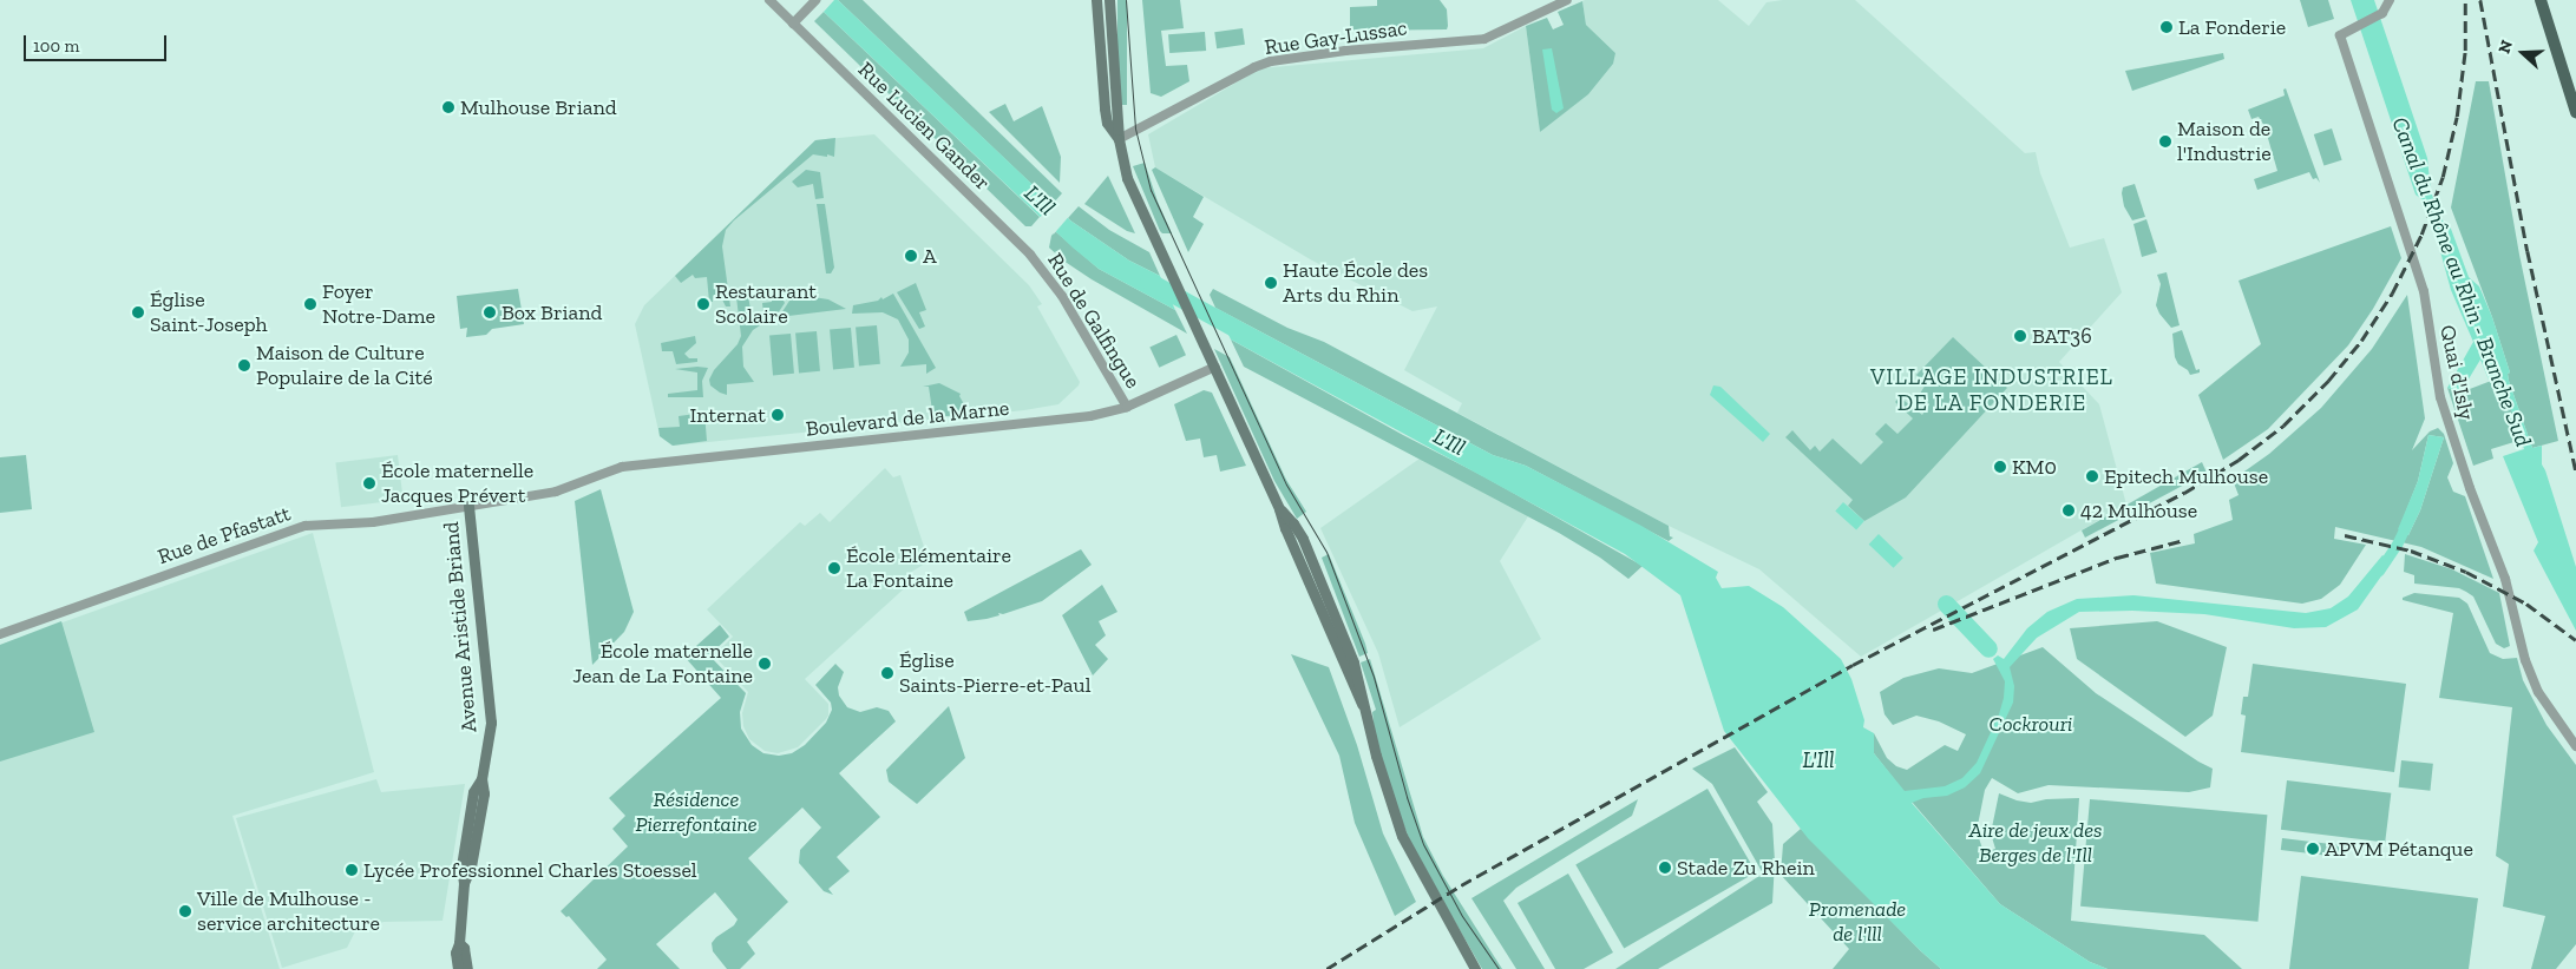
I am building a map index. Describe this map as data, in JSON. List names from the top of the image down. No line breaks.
{"streets":{"main road":["Avenue Aristide Briand"],"street":["Rue Gay-Lussac","Rue Lucien Gander","Rue de Galfingue","Quai d'Isly","Boulevard de la Marne","Rue de Pfastatt"]},"crossings":[["Rue Lucien Gander","Rue de Galfingue"],["Rue de Galfingue","Boulevard de la Marne"],["Boulevard de la Marne","Rue de Pfastatt"],["Boulevard de la Marne","Avenue Aristide Briand"],["Rue de Pfastatt","Avenue Aristide Briand"]],"districts":["VILLAGE INDUSTRIEL DE LA FONDERIE"],"water":["L'Ill","Canal du Rhône au Rhin - Branche Sud"],"parks":["Cockrouri","Résidence Pierrefontaine","Aire de jeux des Berges de l'Ill","Promenade de l'lll"],"places":["La Fonderie","Mulhouse Briand","Maison de l'Industrie","A","Haute École des Arts du Rhin","Foyer Notre-Dame","Restaurant Scolaire","Église Saint-Joseph","Box Briand","BAT36","Maison de Culture Populaire de la Cité","Internat","KM0","Epitech Mulhouse","École maternelle Jacques Prévert","42 Mulhouse","École Elémentaire La Fontaine","École maternelle Jean de La Fontaine","Église Saints-Pierre-et-Paul","APVM Pétanque","Stade Zu Rhein","Lycée Professionnel Charles Stoessel","Ville de Mulhouse - service architecture"],"scale_bar":"100 m","north":"left"}
